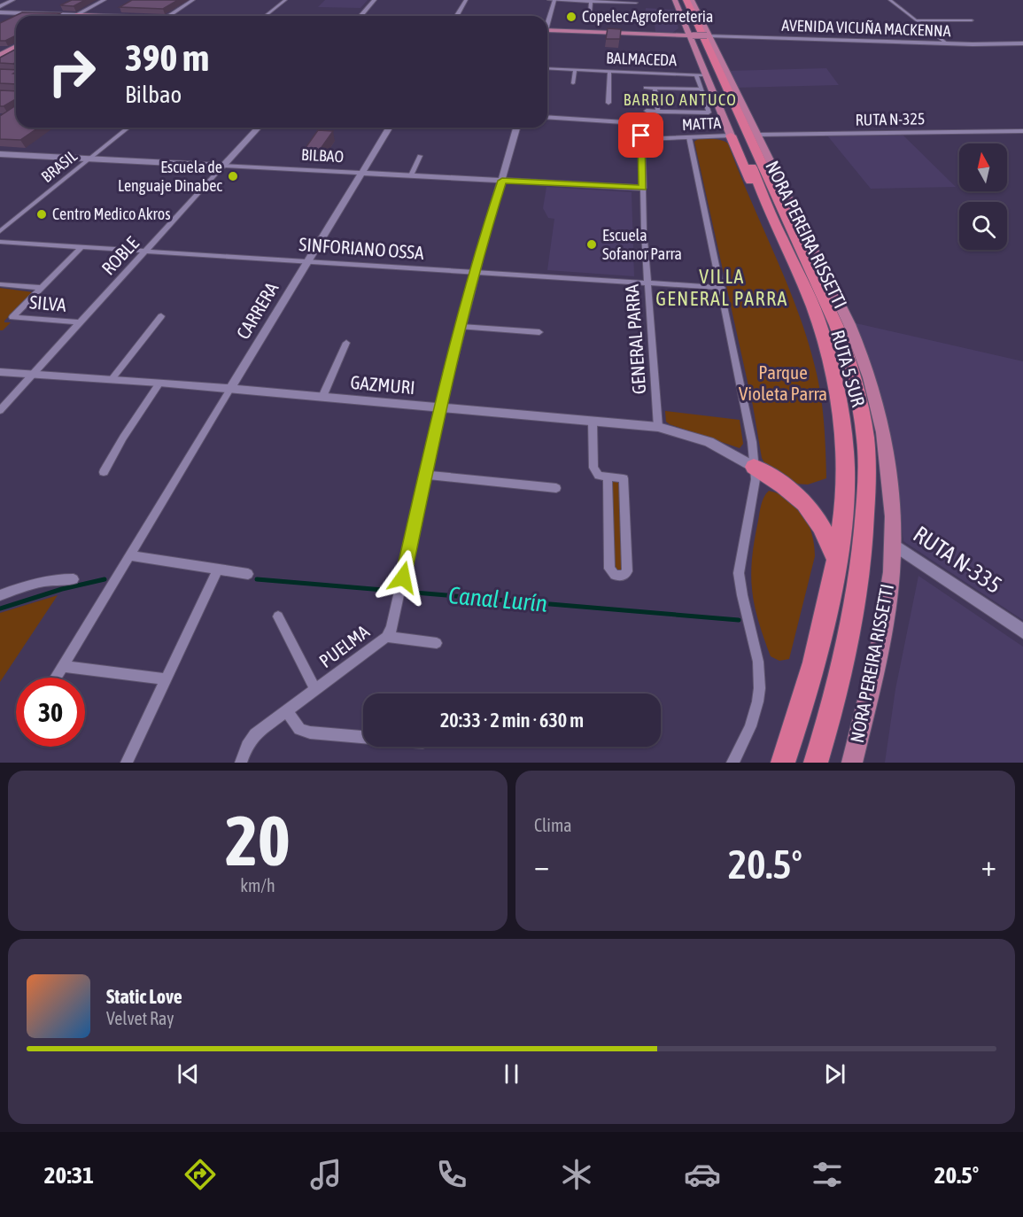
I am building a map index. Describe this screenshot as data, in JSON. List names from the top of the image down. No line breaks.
{"streets":{"highway":["RUTA 5 SUR"],"main road":["AVENIDA VICUÑA MACKENNA","BILBAO","NORA PEREIRA RISSETTI","ROBLE"],"street":["BALMACEDA","RUTA N-325","MATTA","BRASIL","SINFORIANO OSSA","SILVA","CARRERA","GENERAL PARRA","GAZMURI","RUTA N-335","PUELMA"]},"crossings":[["AVENIDA VICUÑA MACKENNA","NORA PEREIRA RISSETTI"],["RUTA N-325","NORA PEREIRA RISSETTI"],["MATTA","GENERAL PARRA"],["BILBAO","BRASIL"],["BILBAO","ROBLE"],["BILBAO","CARRERA"],["BILBAO","GENERAL PARRA"],["BILBAO","PUELMA"],["NORA PEREIRA RISSETTI","RUTA N-335"],["SINFORIANO OSSA","ROBLE"],["SINFORIANO OSSA","CARRERA"],["SINFORIANO OSSA","GENERAL PARRA"],["SINFORIANO OSSA","PUELMA"],["ROBLE","SILVA"],["ROBLE","GAZMURI"],["CARRERA","GAZMURI"],["GENERAL PARRA","GAZMURI"],["GAZMURI","PUELMA"]],"districts":["BARRIO ANTUCO","VILLA GENERAL PARRA"],"water":["Canal Lurín"],"parks":["Parque Violeta Parra"],"places":["Copelec Agroferreteria","Escuela de Lenguaje Dinabec","Centro Medico Akros","Escuela Sofanor Parra"],"north":"top","page":{"turn":["390 m","Bilbao"],"limit":"30","trip":"20:33 · 2 min · 630 m","tile":[["20","km/h"],"Clima"],"heat":["−","20.5°","+"],"song":["Static Love","Velvet Ray"],"tabs":["20:31","20.5°"]}}
